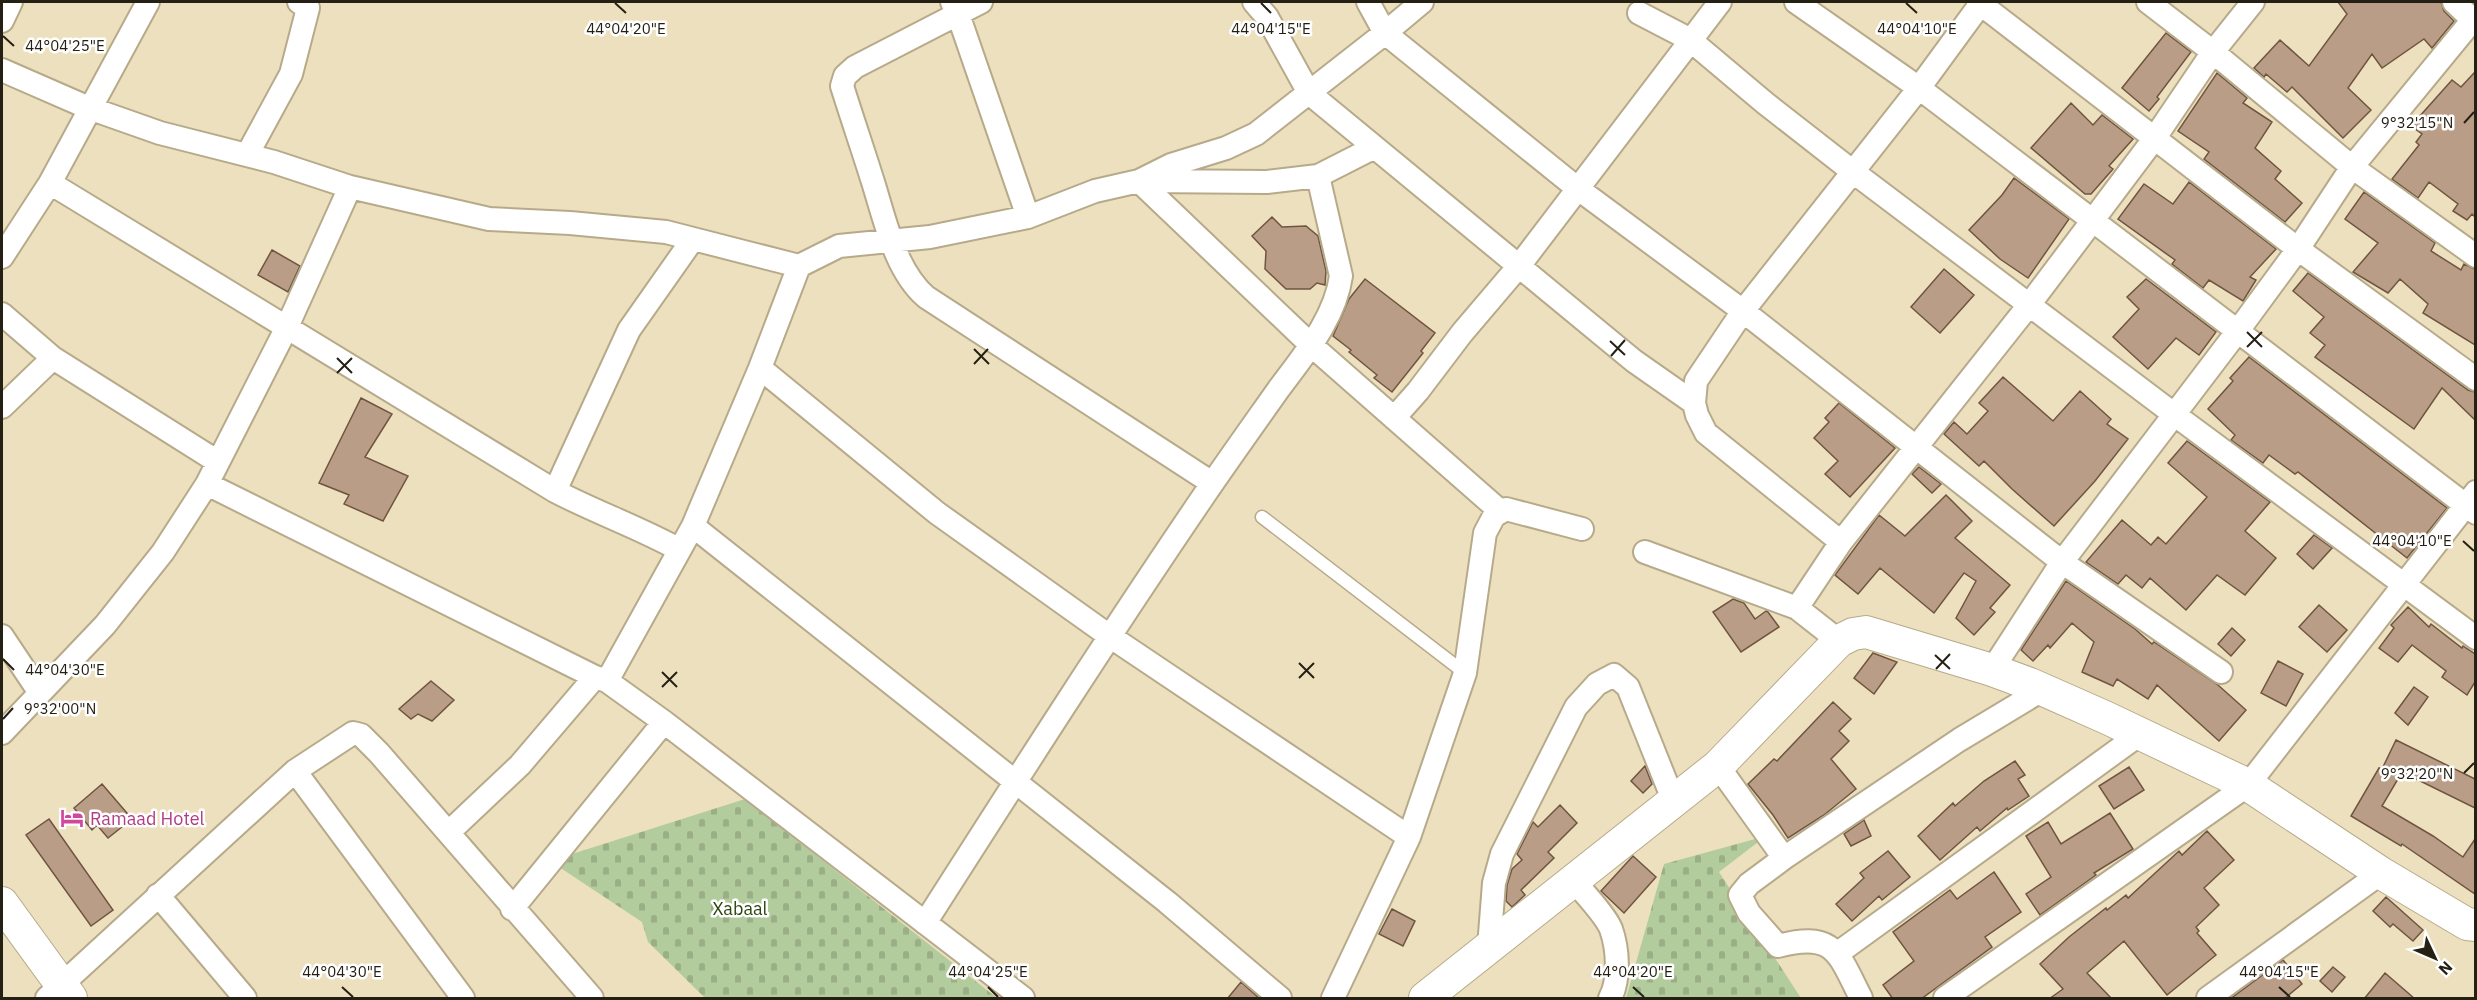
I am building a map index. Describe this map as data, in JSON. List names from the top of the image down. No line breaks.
{"parks":["Xabaal"],"places":{"hotel":["Ramaad Hotel"]},"north":"bottom right","coordinates":["44°04'20\"E","44°04'15\"E","44°04'10\"E","44°04'25\"E","9°32'15\"N","44°04'30\"E","9°32'00\"N","9°32'20\"N"]}
